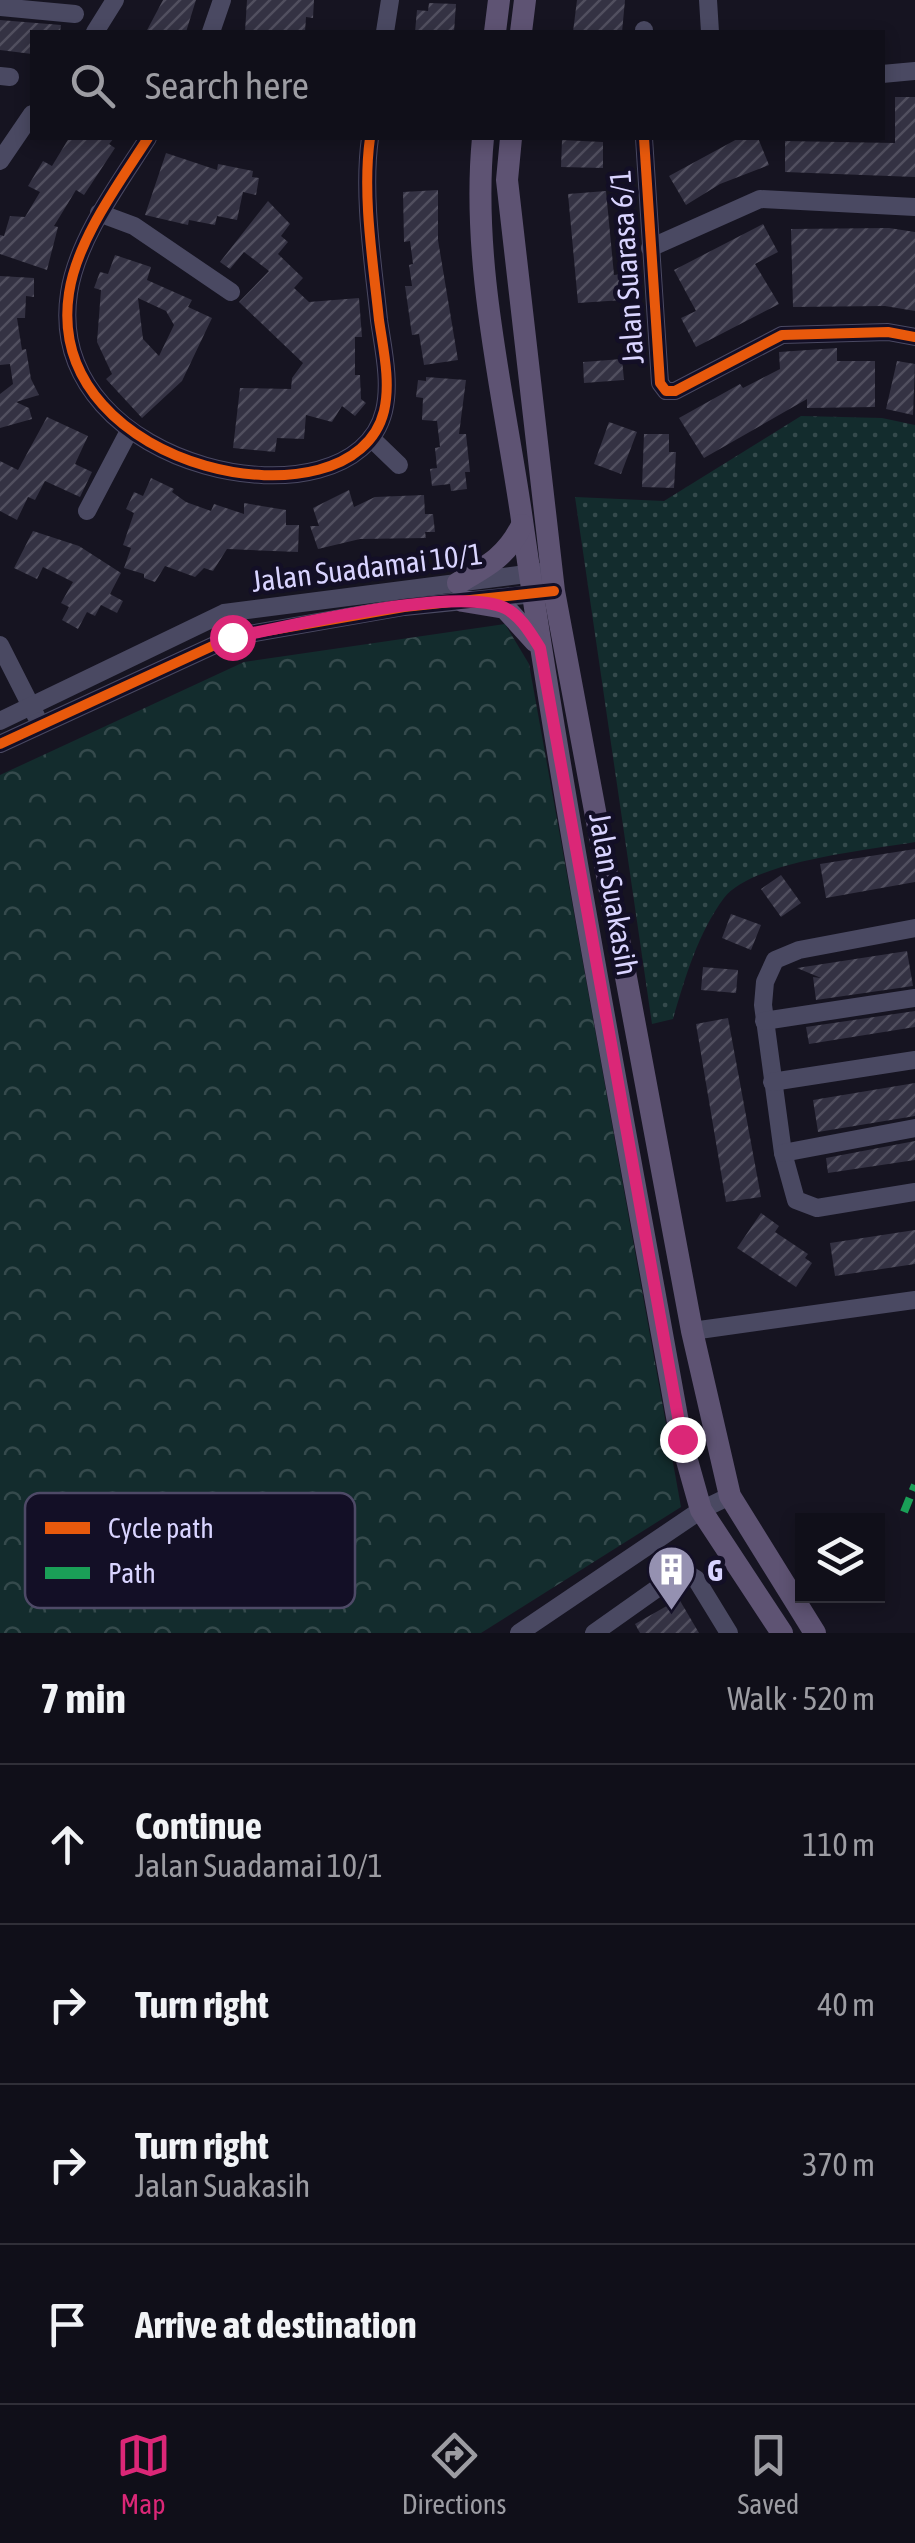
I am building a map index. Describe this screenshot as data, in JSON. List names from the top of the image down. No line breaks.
{"streets":{"main road":["Jalan Suakasih"],"street":["Jalan Suarasa 6/1","Jalan Suadamai 10/1"]},"crossings":[["Jalan Suadamai 10/1","Jalan Suakasih"]],"places":{"building":["G"]},"legend":["Cycle path","Path"],"page":{"search":"Search here","heading":["7 min","Walk · 520 m"],"list":[["Continue","Jalan Suadamai 10/1","110 m"],["Turn right","40 m"],["Turn right","Jalan Suakasih","370 m"],"Arrive at destination"],"nav":["Map","Directions","Saved"]}}
